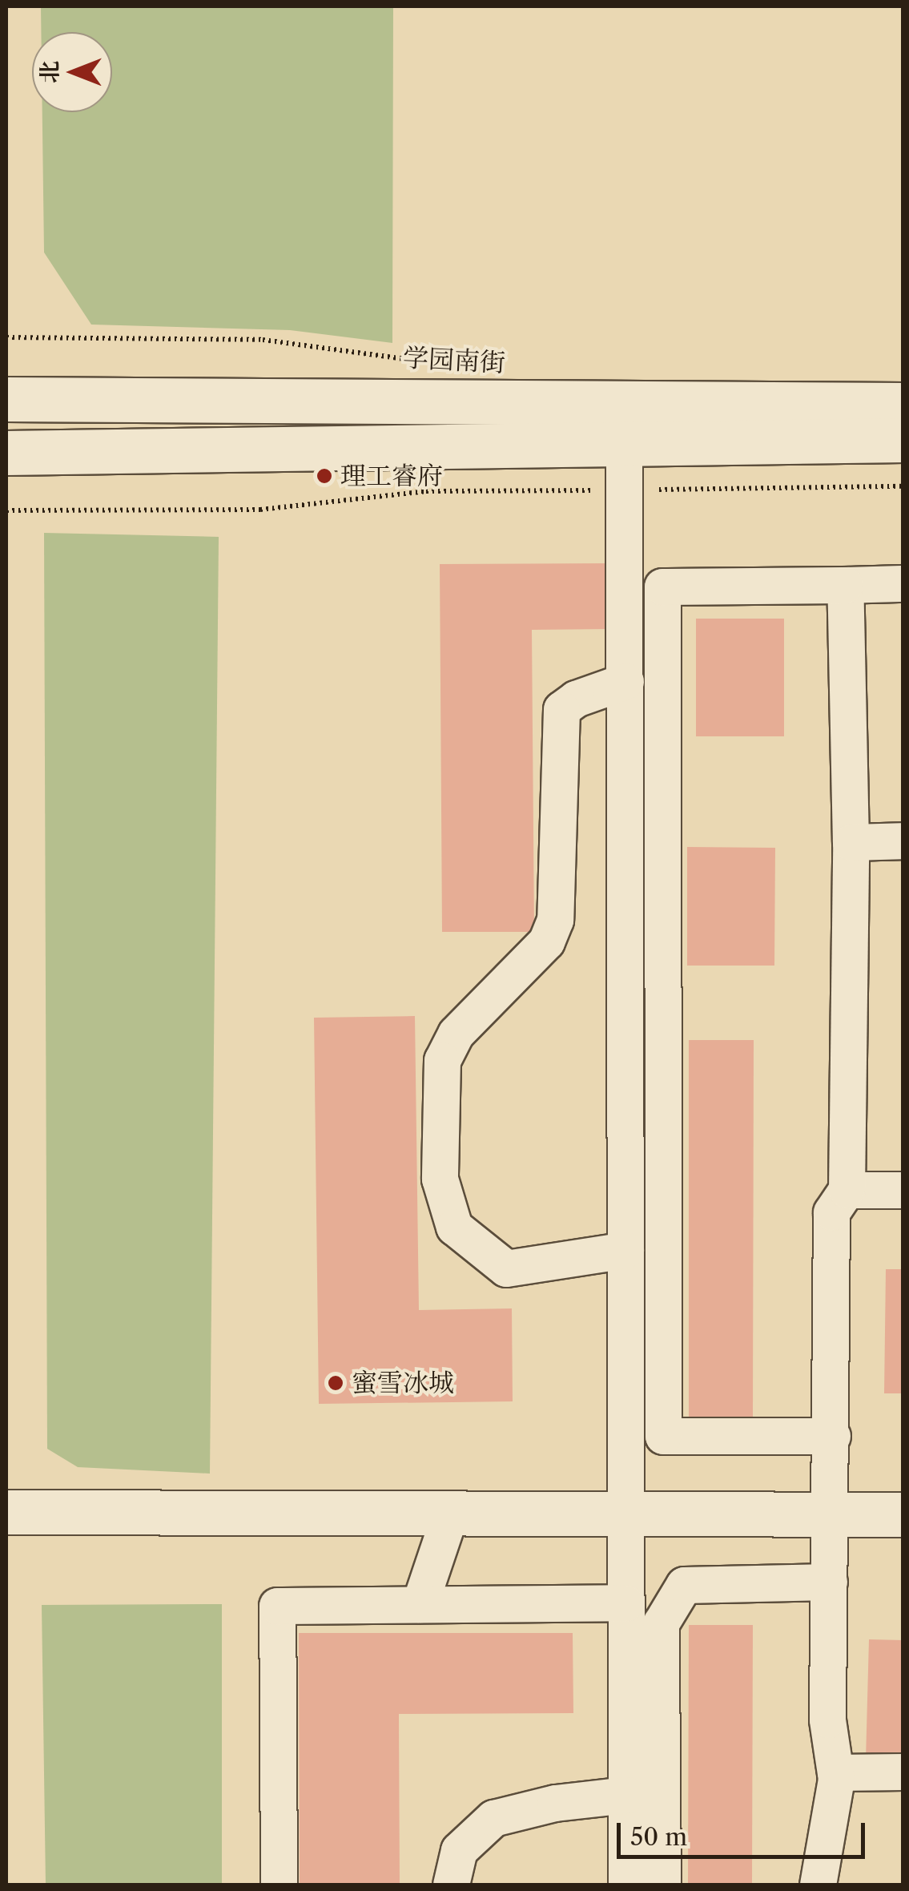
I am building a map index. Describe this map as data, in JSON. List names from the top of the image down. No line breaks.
{"streets":{"street":["学园南街"]},"places":["理工睿府","蜜雪冰城"],"scale_bar":"50 m","north":"left"}
